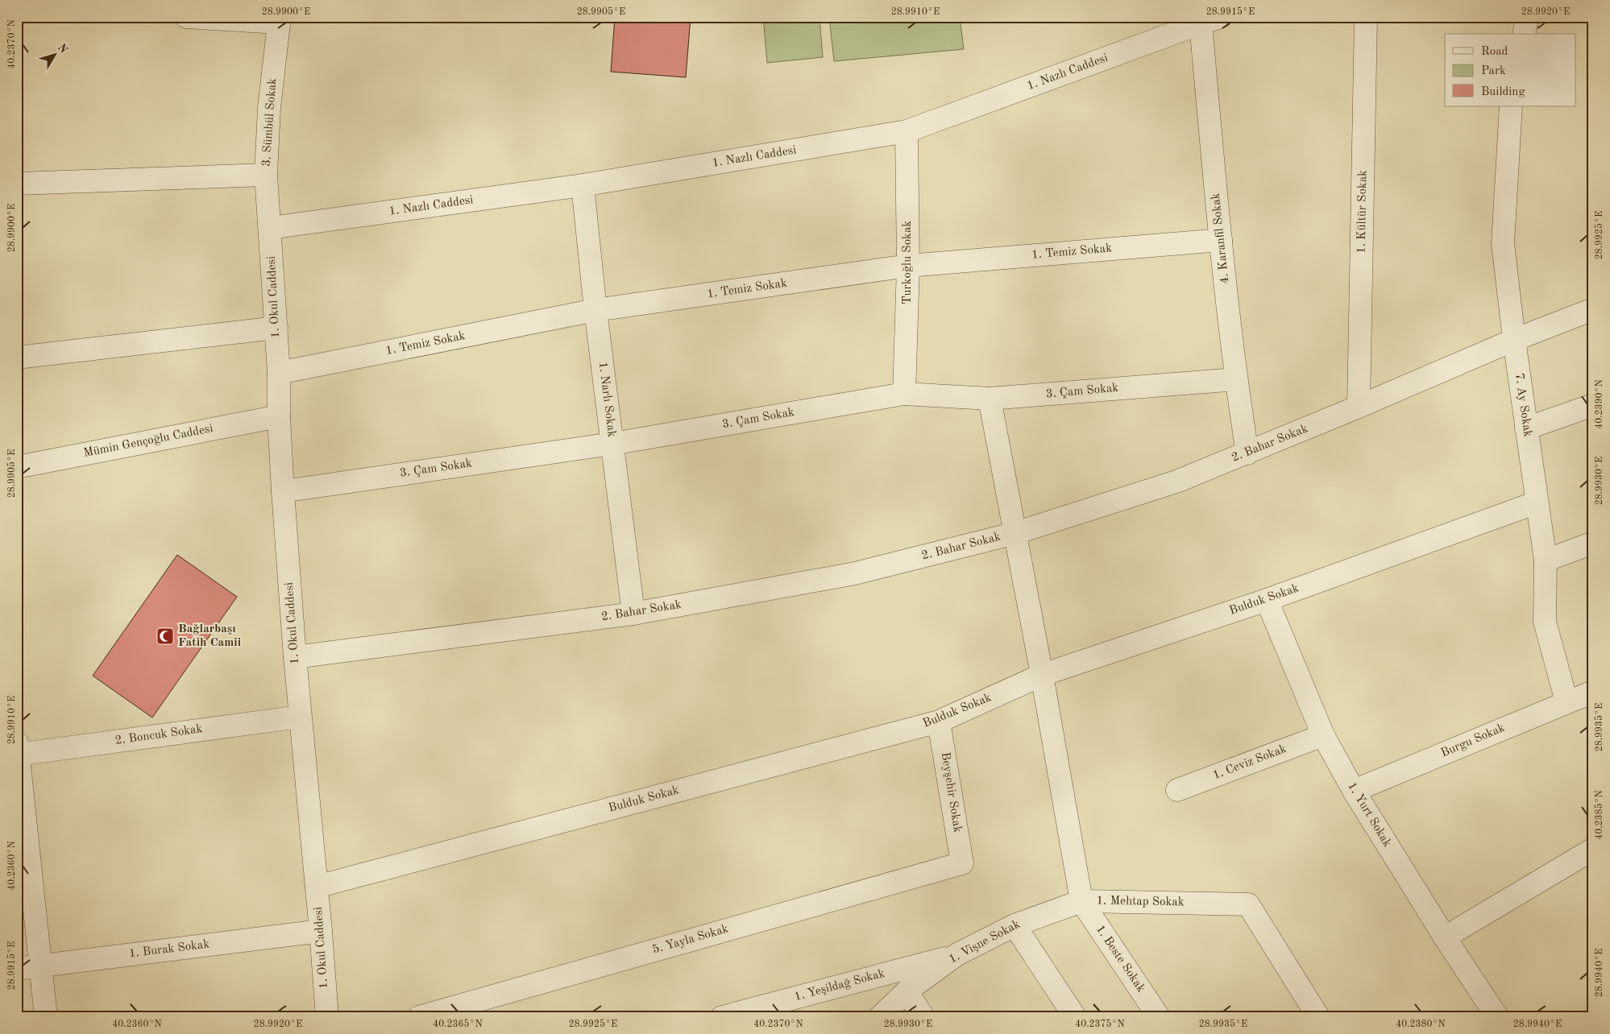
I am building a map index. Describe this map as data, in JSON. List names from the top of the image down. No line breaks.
{"streets":{"street":["1. Nazlı Caddesi","3. Sümbül Sokak","1. Kültür Sokak","4. Karanfil Sokak","1. Temiz Sokak","Turkoğlu Sokak","1. Okul Caddesi","3. Çam Sokak","1. Narlı Sokak","7. Ay Sokak","Mümin Gençoğlu Caddesi","2. Bahar Sokak","Bulduk Sokak","2. Boncuk Sokak","Burgu Sokak","1. Ceviz Sokak","Beyşehir Sokak","1. Yurt Sokak","1. Mehtap Sokak","5. Yayla Sokak","1. Vişne Sokak","1. Burak Sokak","1. Beste Sokak","1. Yeşildağ Sokak"]},"crossings":[["1. Nazlı Caddesi","3. Sümbül Sokak"],["1. Nazlı Caddesi","4. Karanfil Sokak"],["1. Nazlı Caddesi","Turkoğlu Sokak"],["1. Nazlı Caddesi","1. Okul Caddesi"],["1. Nazlı Caddesi","1. Narlı Sokak"],["3. Sümbül Sokak","1. Okul Caddesi"],["1. Kültür Sokak","2. Bahar Sokak"],["4. Karanfil Sokak","1. Temiz Sokak"],["4. Karanfil Sokak","3. Çam Sokak"],["4. Karanfil Sokak","2. Bahar Sokak"],["1. Temiz Sokak","Turkoğlu Sokak"],["1. Temiz Sokak","1. Okul Caddesi"],["1. Temiz Sokak","1. Narlı Sokak"],["Turkoğlu Sokak","3. Çam Sokak"],["1. Okul Caddesi","3. Çam Sokak"],["1. Okul Caddesi","Mümin Gençoğlu Caddesi"],["1. Okul Caddesi","2. Bahar Sokak"],["1. Okul Caddesi","Bulduk Sokak"],["1. Okul Caddesi","2. Boncuk Sokak"],["1. Okul Caddesi","1. Burak Sokak"],["3. Çam Sokak","1. Narlı Sokak"],["3. Çam Sokak","1. Mehtap Sokak"],["1. Narlı Sokak","2. Bahar Sokak"],["7. Ay Sokak","2. Bahar Sokak"],["7. Ay Sokak","Bulduk Sokak"],["7. Ay Sokak","Burgu Sokak"],["2. Bahar Sokak","1. Mehtap Sokak"],["Bulduk Sokak","Beyşehir Sokak"],["Bulduk Sokak","1. Yurt Sokak"],["Bulduk Sokak","1. Mehtap Sokak"],["Burgu Sokak","1. Yurt Sokak"],["1. Ceviz Sokak","1. Yurt Sokak"],["Beyşehir Sokak","5. Yayla Sokak"],["1. Mehtap Sokak","1. Vişne Sokak"],["1. Mehtap Sokak","1. Beste Sokak"],["1. Vişne Sokak","1. Beste Sokak"],["1. Vişne Sokak","1. Yeşildağ Sokak"]],"places":{"mosque":["Bağlarbaşı Fatih Camii"]},"legend":["Road","Park","Building"],"north":"top right","coordinates":["28.9900°E","28.9905°E","28.9910°E","28.9915°E","28.9920°E","40.2370°N","28.9925°E","40.2390°N","28.9930°E","28.9935°E","40.2385°N","40.2360°N","28.9940°E","40.2365°N","40.2375°N","40.2380°N"]}
